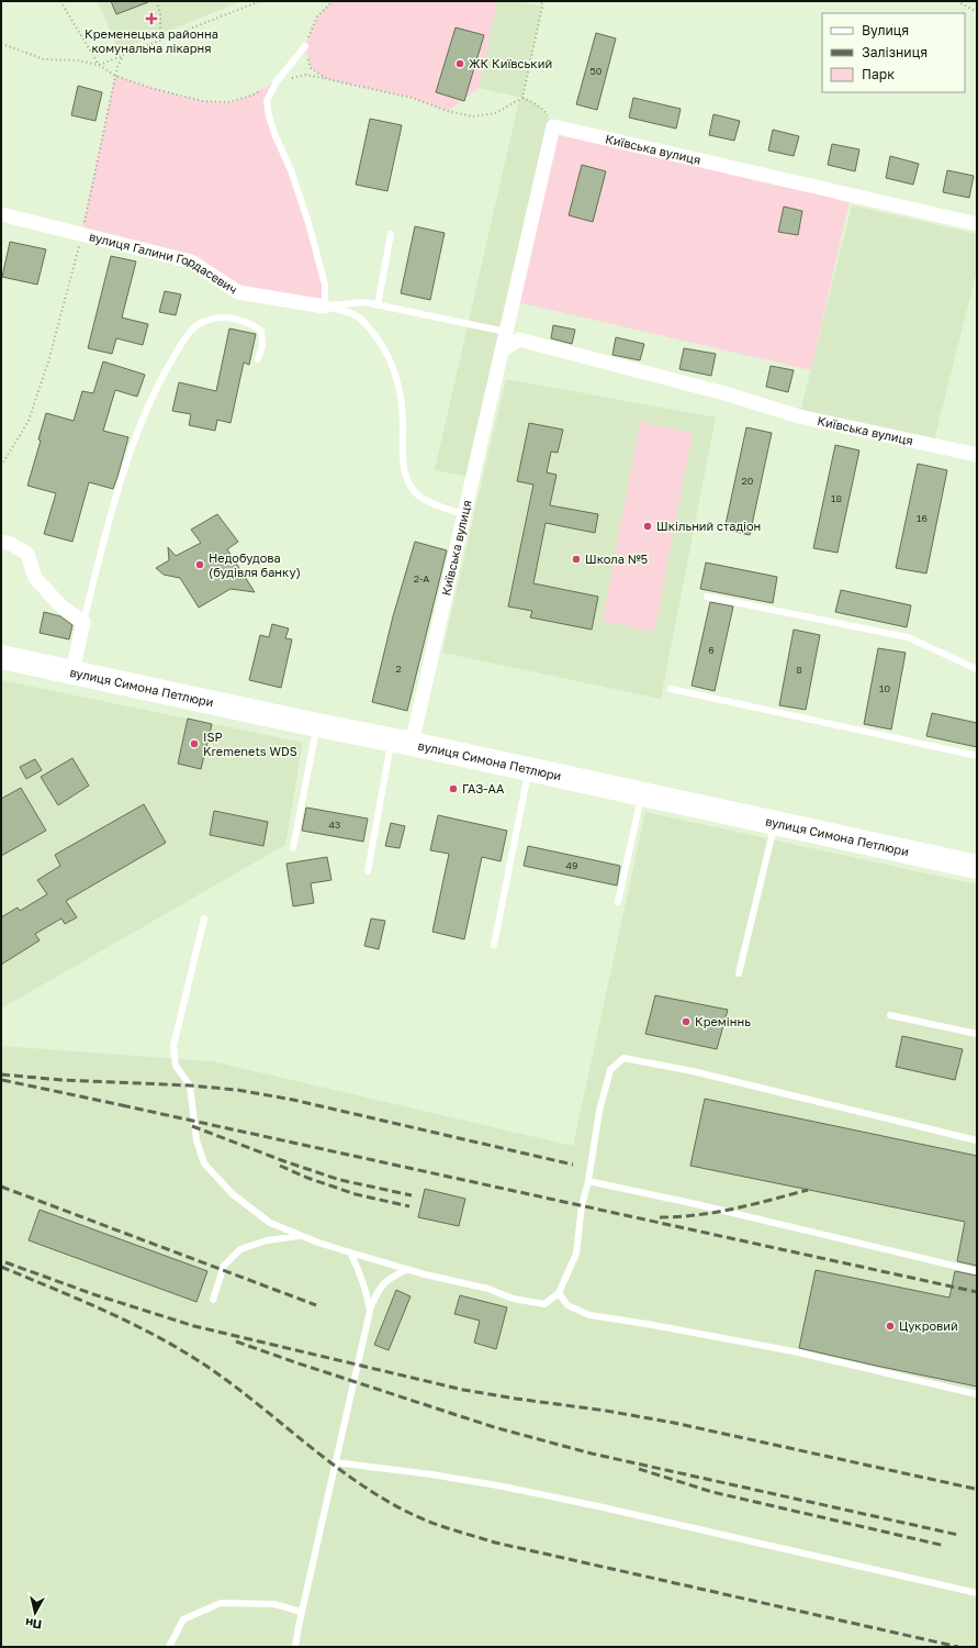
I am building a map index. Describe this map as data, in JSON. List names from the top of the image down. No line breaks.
{"streets":{"highway":["вулиця Симона Петлюри"],"street":["Київська вулиця","вулиця Галини Гордасевич"]},"crossings":[["Київська вулиця","вулиця Симона Петлюри"]],"places":{"health":["Кременецька районна комунальна лікарня"],"other":["ЖК Київський","Шкільний стадіон","Школа №5","Недобудова (будівля банку)","ISP Kremenets WDS","ГАЗ-АА","Креміннь","Цукровий"]},"house_numbers":["50","20","18","16","2-А","6","2","8","10","43","49"],"legend":["Вулиця","Залізниця","Парк"],"north":"bottom"}
